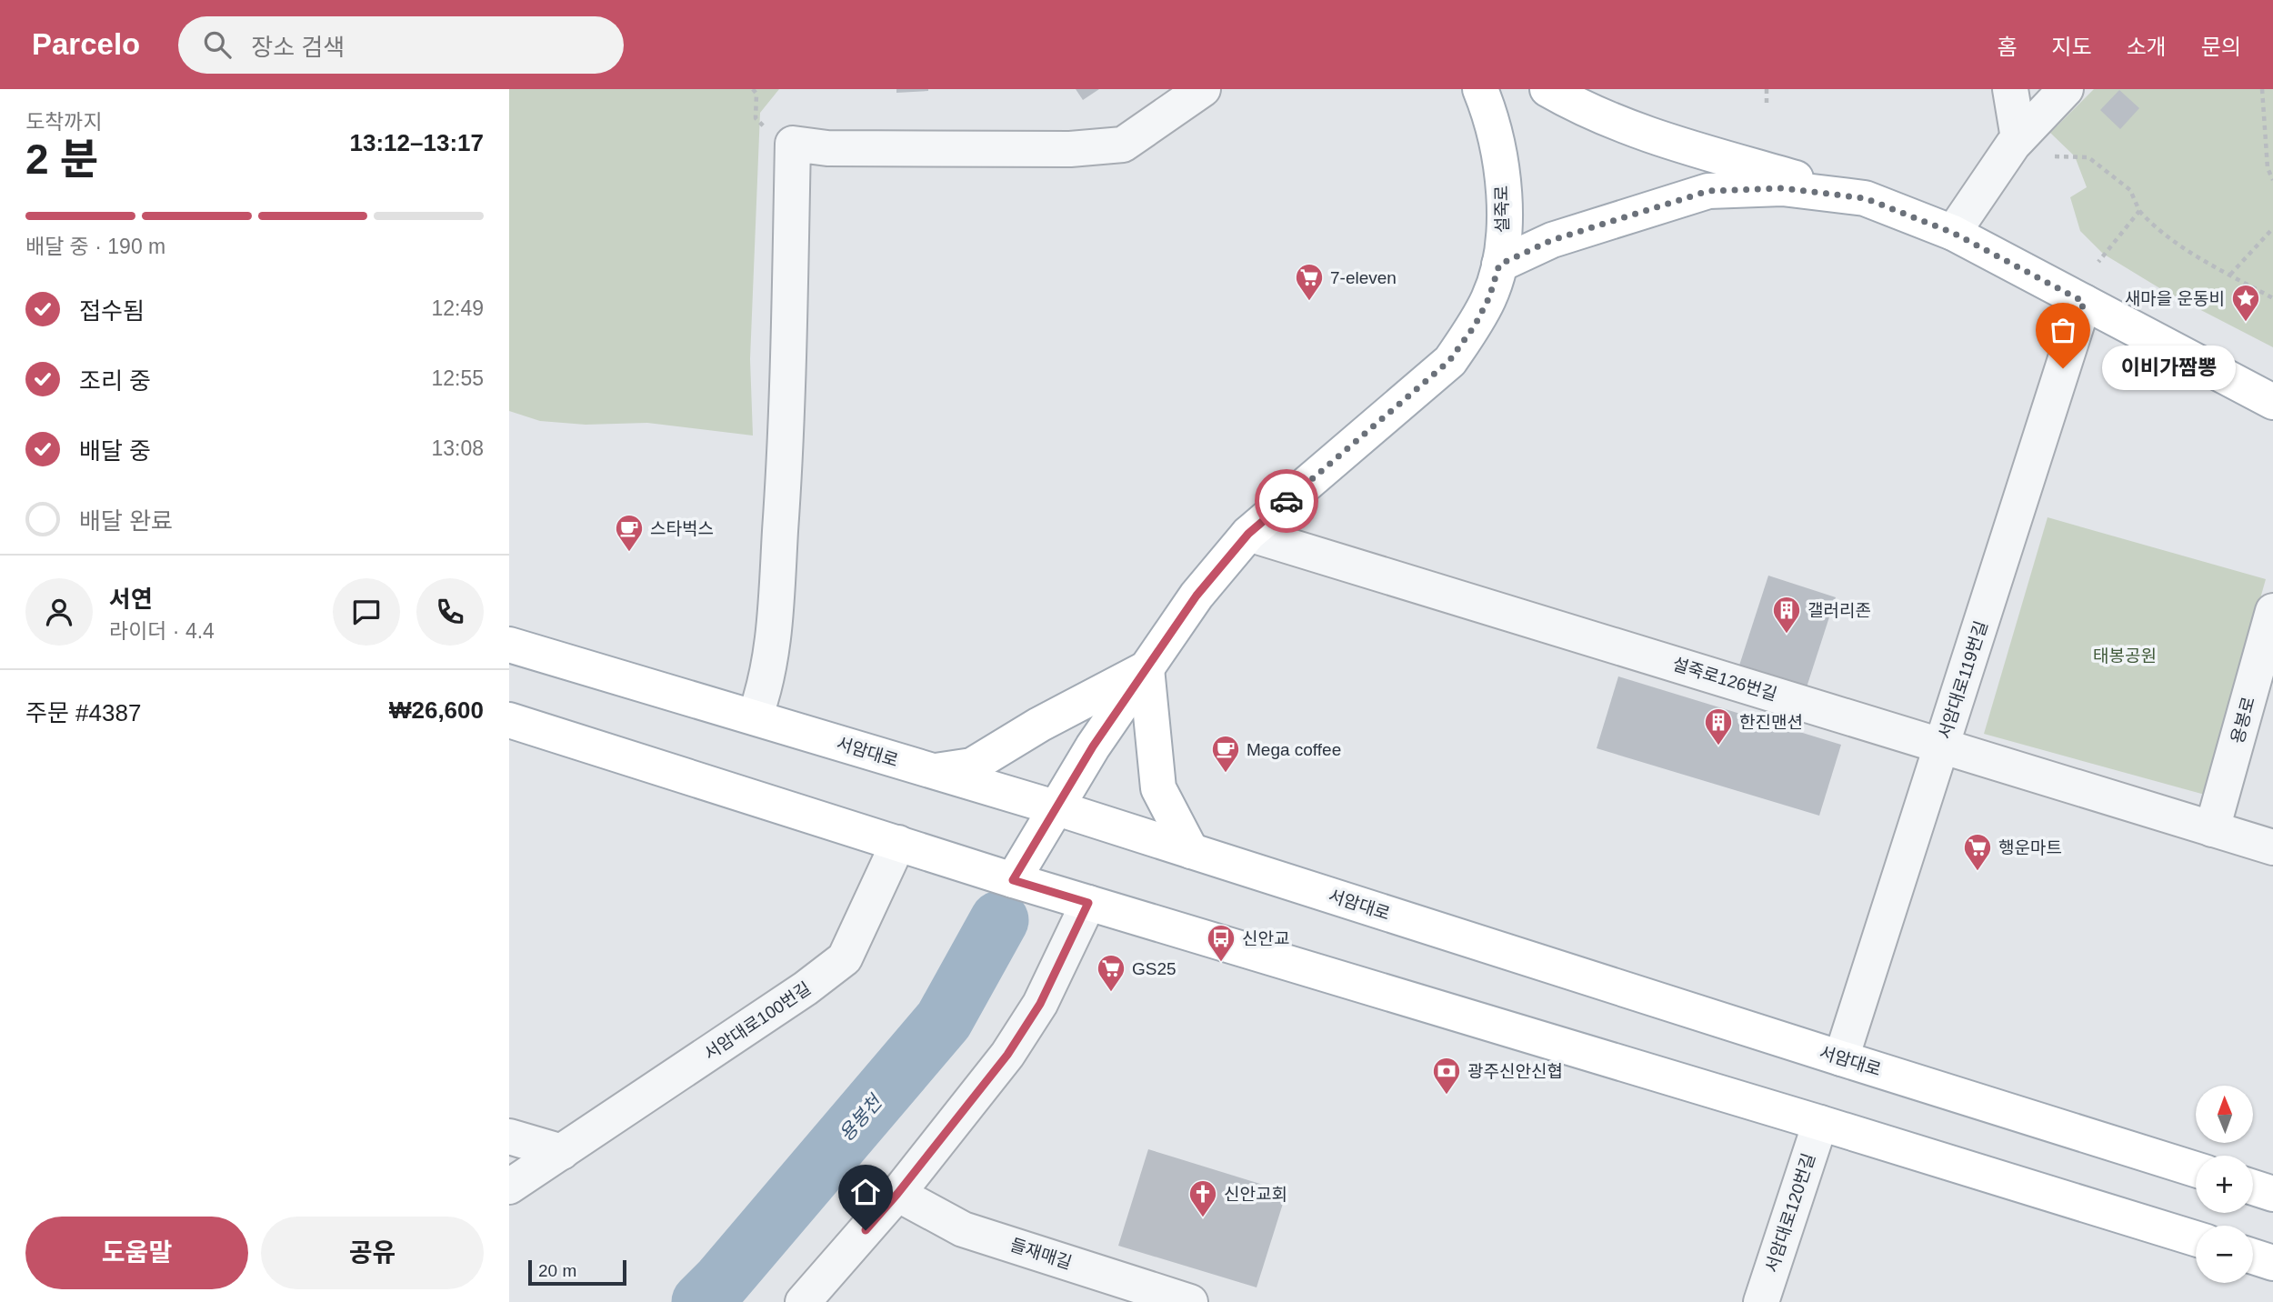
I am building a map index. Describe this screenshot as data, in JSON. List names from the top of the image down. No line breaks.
{"streets":{"main road":["설죽로","서암대로"],"street":["설죽로126번길","서암대로119번길","용봉로","서암대로100번길","서암대로120번길","들재매길"]},"crossings":[["설죽로","설죽로126번길"],["설죽로","서암대로"],["설죽로126번길","서암대로119번길"],["설죽로126번길","용봉로"],["서암대로119번길","서암대로"]],"water":["용봉천"],"parks":["태봉공원"],"places":{"supermarket":["7-eleven","행운마트","GS25"],"place":["새마을 운동비"],"other":["이비가짬뽕"],"cafe":["스타벅스","Mega coffee"],"building":["갤러리존","한진맨션"],"bus stop":["신안교"],"bank":["광주신안신협"],"church":["신안교회"]},"scale_bar":"20 m","north":"top","page":{"header":"Parcelo","search":"장소 검색","nav":["홈","지도","소개","문의"],"heading":["2 분","도착까지","13:12–13:17"],"panel":["서연","라이더 · 4.4","주문 #4387","₩26,600"],"bar":"배달 중 · 190 m","list":[["접수됨","12:49"],["조리 중","12:55"],["배달 중","13:08"],"배달 완료"],"bubble":"이비가짬뽕","map_buttons":["+","−"],"buttons":["도움말","공유"],"scale":"20 m"}}
